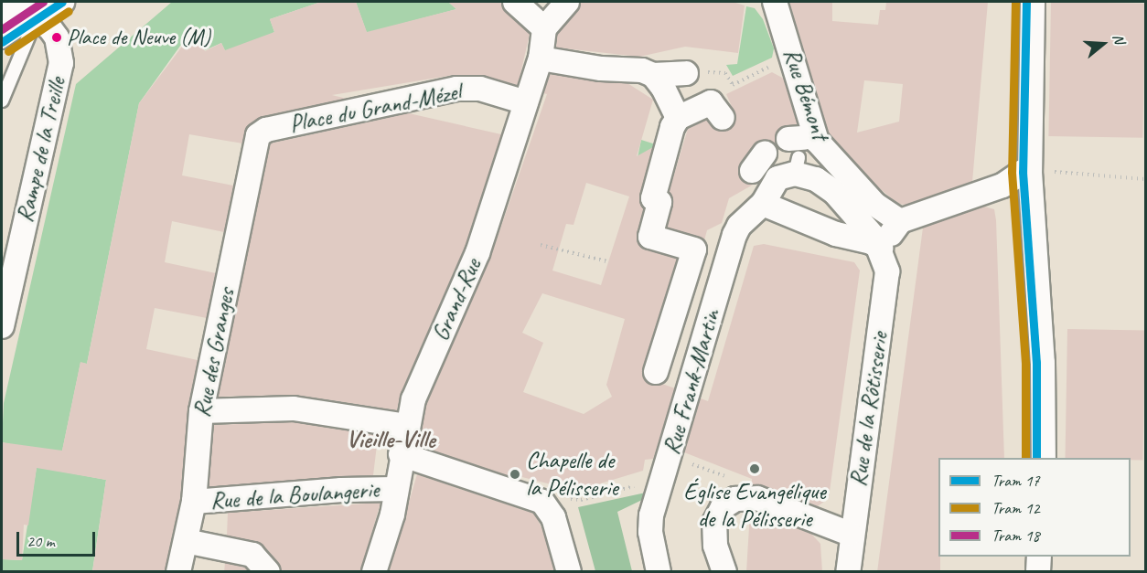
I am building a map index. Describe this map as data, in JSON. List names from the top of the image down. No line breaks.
{"streets":{"street":["Rue Bémont","Place du Grand-Mézel","Rampe de la Treille","Grand-Rue","Rue des Granges","Rue Frank-Martin","Rue de la Rôtisserie","Rue de la Boulangerie"]},"crossings":[["Place du Grand-Mézel","Grand-Rue"],["Place du Grand-Mézel","Rue des Granges"],["Grand-Rue","Rue de la Boulangerie"],["Rue des Granges","Rue de la Boulangerie"],["Rue Frank-Martin","Rue de la Rôtisserie"]],"districts":["Vieille-Ville"],"places":["Place de Neuve (M)","Église Evangélique de la Pélisserie","Chapelle de la Pélisserie"],"lines":["tram line 17","tram line 12","tram line 18"],"legend":["Tram 17","Tram 12","Tram 18"],"scale_bar":"20 m","north":"right"}
